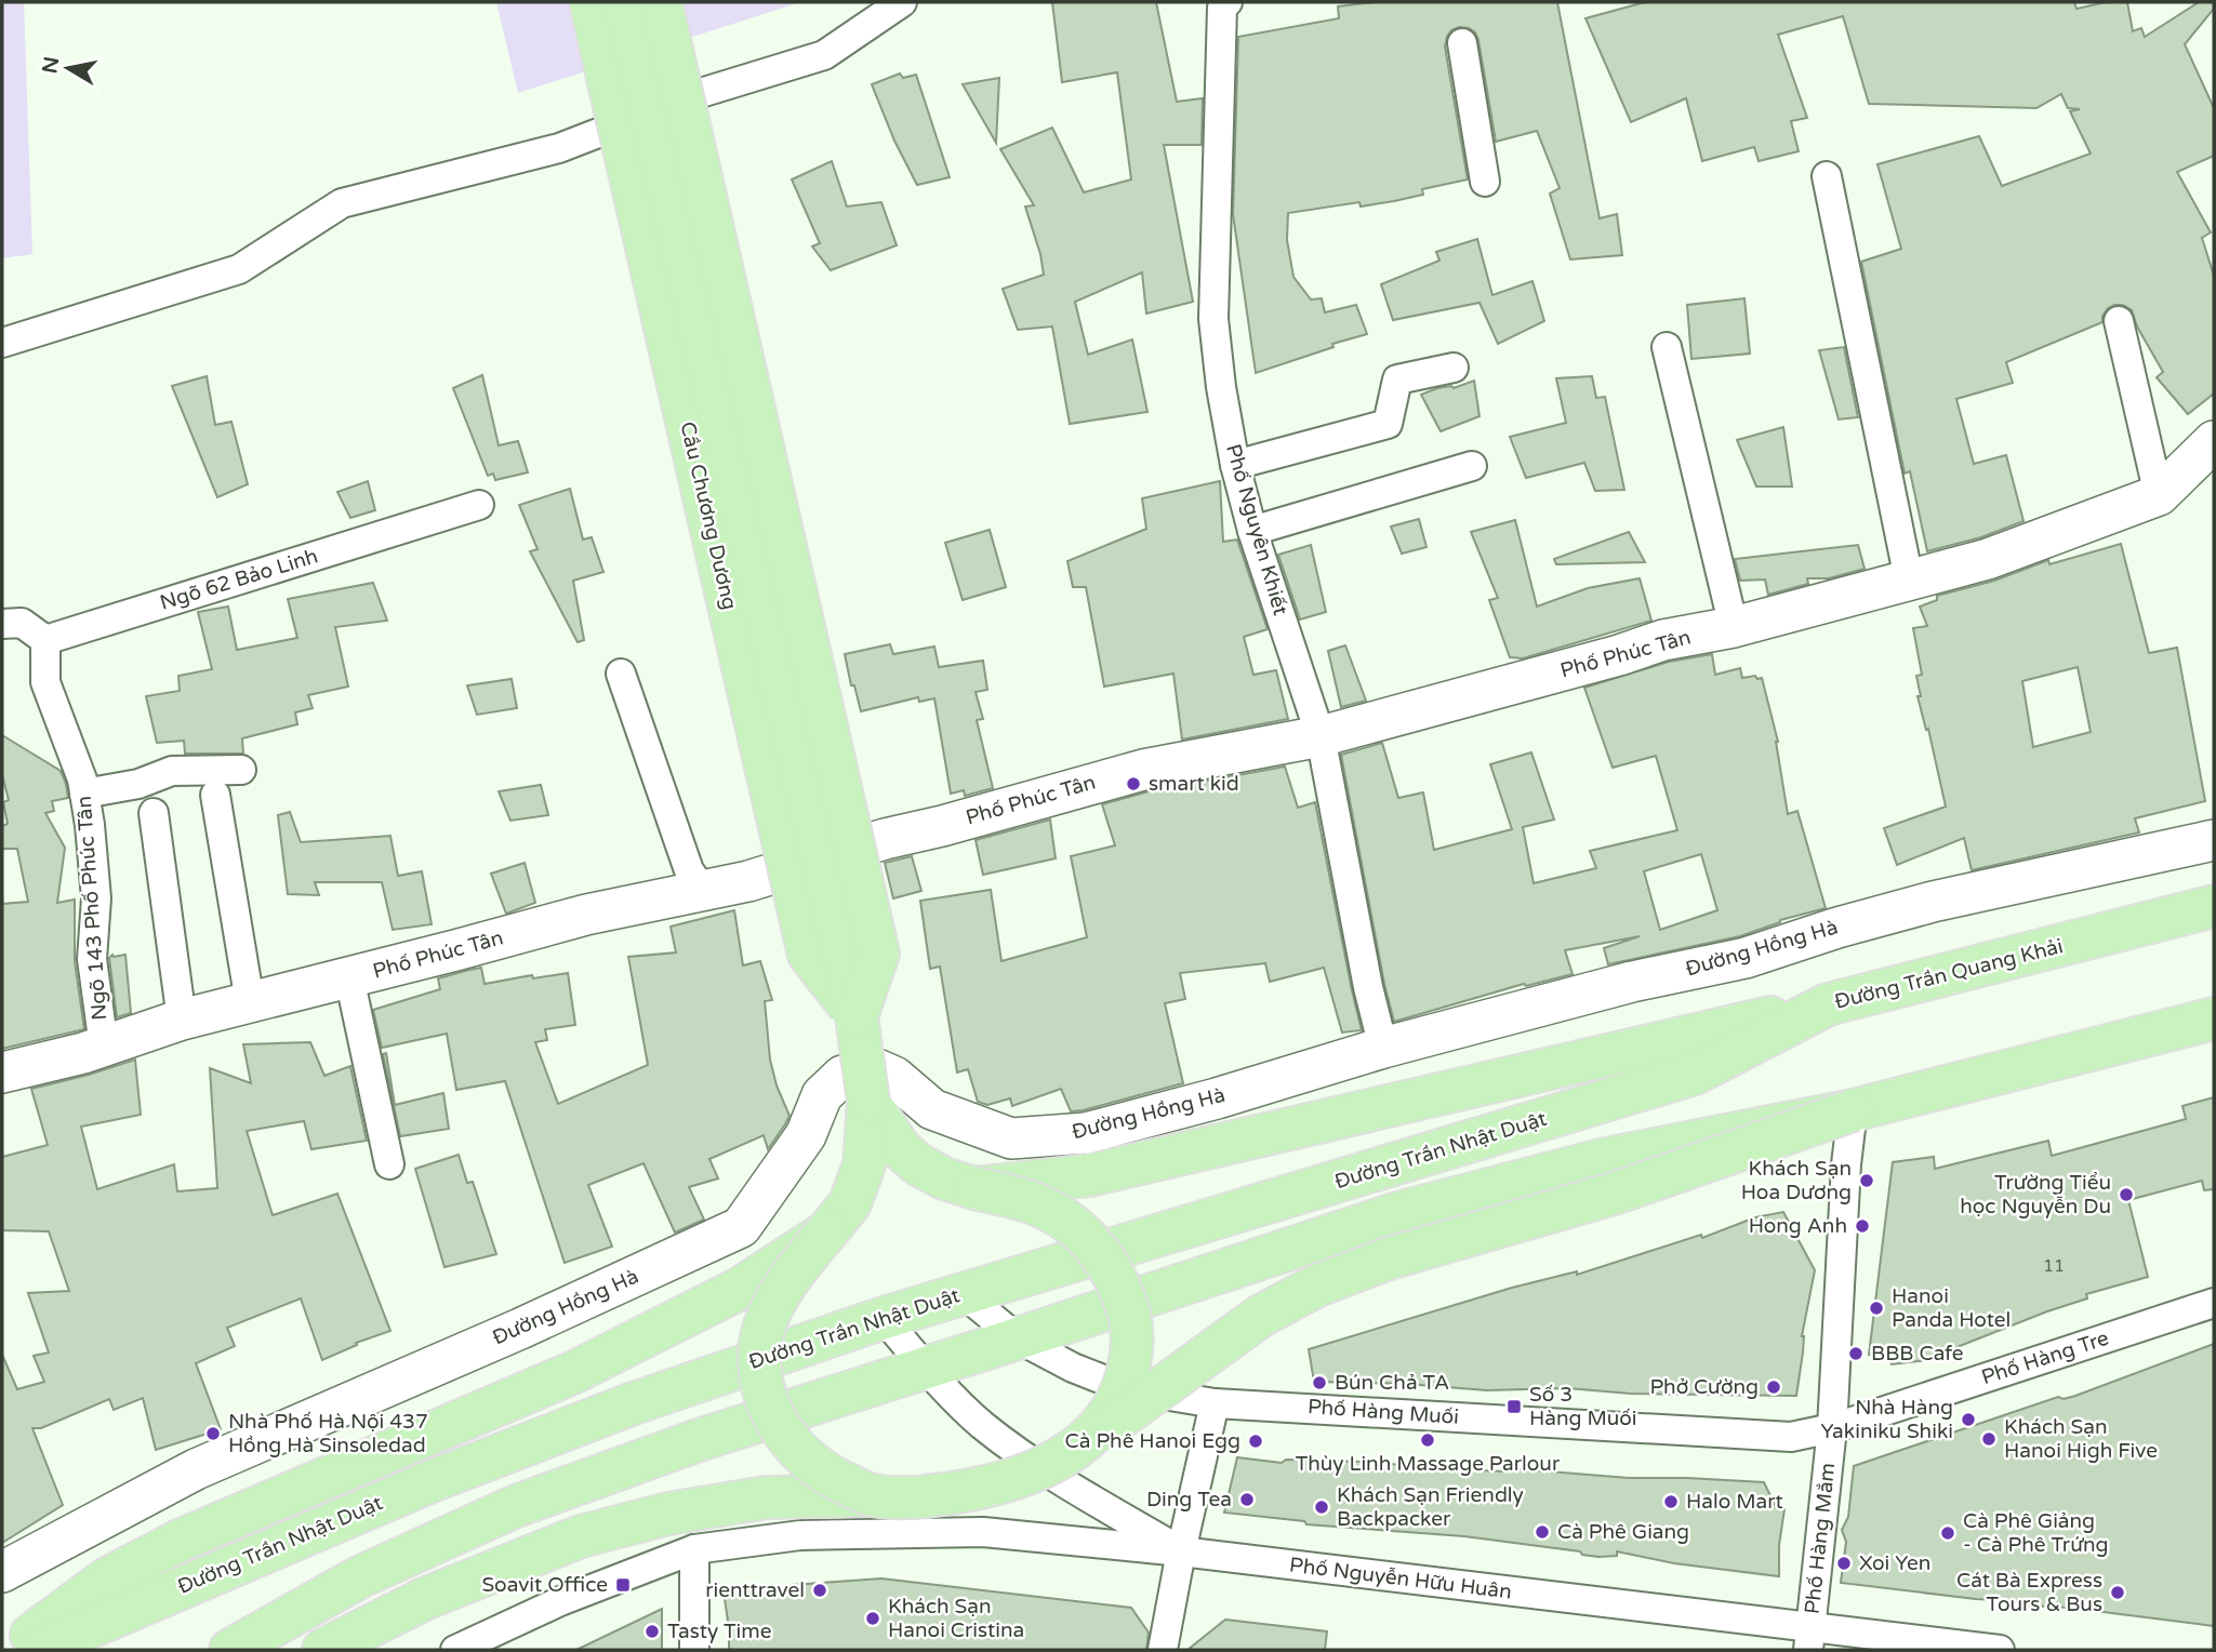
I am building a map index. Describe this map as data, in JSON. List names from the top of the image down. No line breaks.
{"streets":{"main road":["Cầu Chương Dương","Đường Trần Quang Khải","Đường Trần Nhật Duật"],"street":["Phố Nguyên Khiết","Ngõ 62 Bảo Linh","Phố Phúc Tân","Ngõ 143 Phố Phúc Tân","Đường Hồng Hà","Phố Hàng Tre","Phố Hàng Muối","Phố Hàng Mắm","Phố Nguyễn Hữu Huân"]},"crossings":[["Phố Nguyên Khiết","Phố Phúc Tân"],["Phố Nguyên Khiết","Đường Hồng Hà"],["Ngõ 62 Bảo Linh","Ngõ 143 Phố Phúc Tân"],["Phố Phúc Tân","Ngõ 143 Phố Phúc Tân"],["Đường Trần Quang Khải","Đường Trần Nhật Duật"],["Đường Trần Nhật Duật","Phố Hàng Muối"],["Đường Trần Nhật Duật","Phố Nguyễn Hữu Huân"],["Phố Hàng Tre","Phố Hàng Muối"],["Phố Hàng Tre","Phố Hàng Mắm"],["Phố Hàng Muối","Phố Hàng Mắm"],["Phố Hàng Mắm","Phố Nguyễn Hữu Huân"]],"places":{"other":["smart kid","Khách Sạn Hoa Dương","Trường Tiểu học Nguyễn Du","Hong Anh","Hanoi Panda Hotel","BBB Cafe","Bún Chả TA","Phở Cường","Nhà Hàng Yakiniku Shiki","Nhà Phố Hà Nội 437 Hồng Hà Sinsoledad","Khách Sạn Hanoi High Five","Thùy Linh Massage Parlour","Cà Phê Hanoi Egg","Ding Tea","Halo Mart","Khách Sạn Friendly Backpacker","Cà Phê Giang","Cà Phê Giảng - Cà Phê Trứng","Xoi Yen","rienttravel","Cát Bà Express Tours & Bus","Khách Sạn Hanoi Cristina","Tasty Time"],"transit":["Số 3 Hàng Muối","Soavit Office"]},"house_numbers":["11"],"north":"left"}
